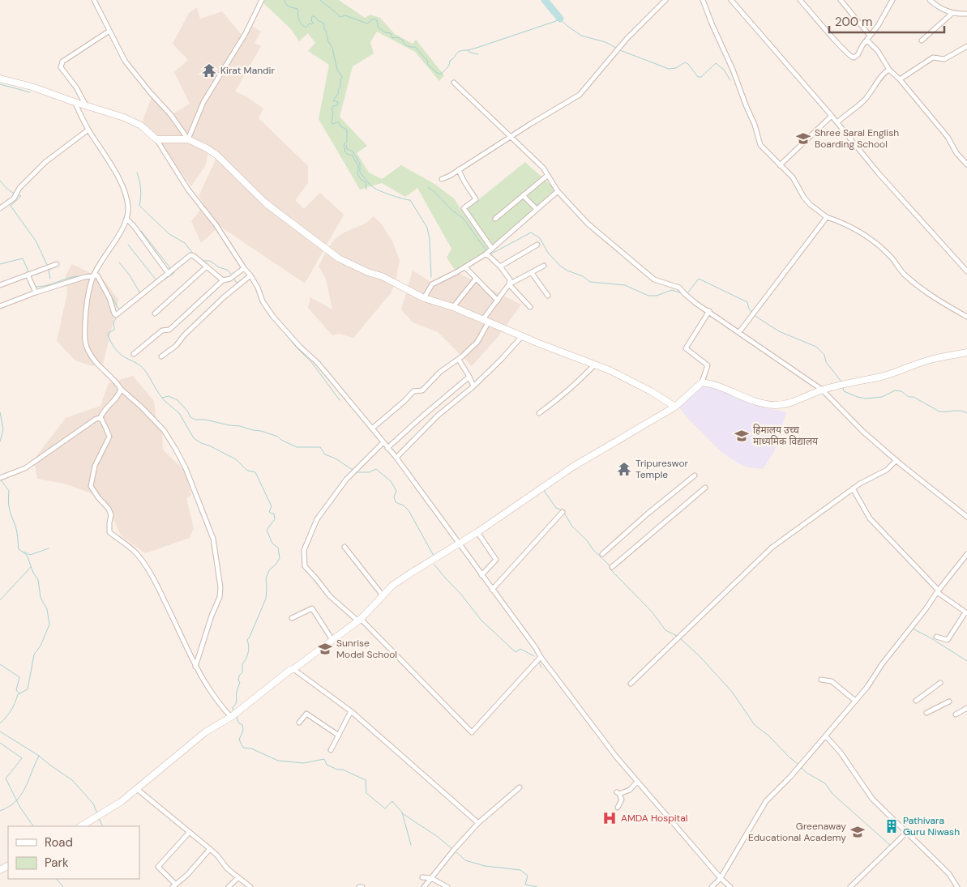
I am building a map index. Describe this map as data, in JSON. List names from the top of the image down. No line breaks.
{"places":{"temple":["Kirat Mandir","Tripureswor Temple"],"school or university":["Shree Saral English Boarding School","हिमालय उच्च माध्यमिक विद्यालय","Sunrise Model School","Greenaway Educational Academy"],"hospital":["AMDA Hospital"],"building":["Pathivara Guru Niwash"]},"legend":["Road","Park"],"scale_bar":"200 m"}
